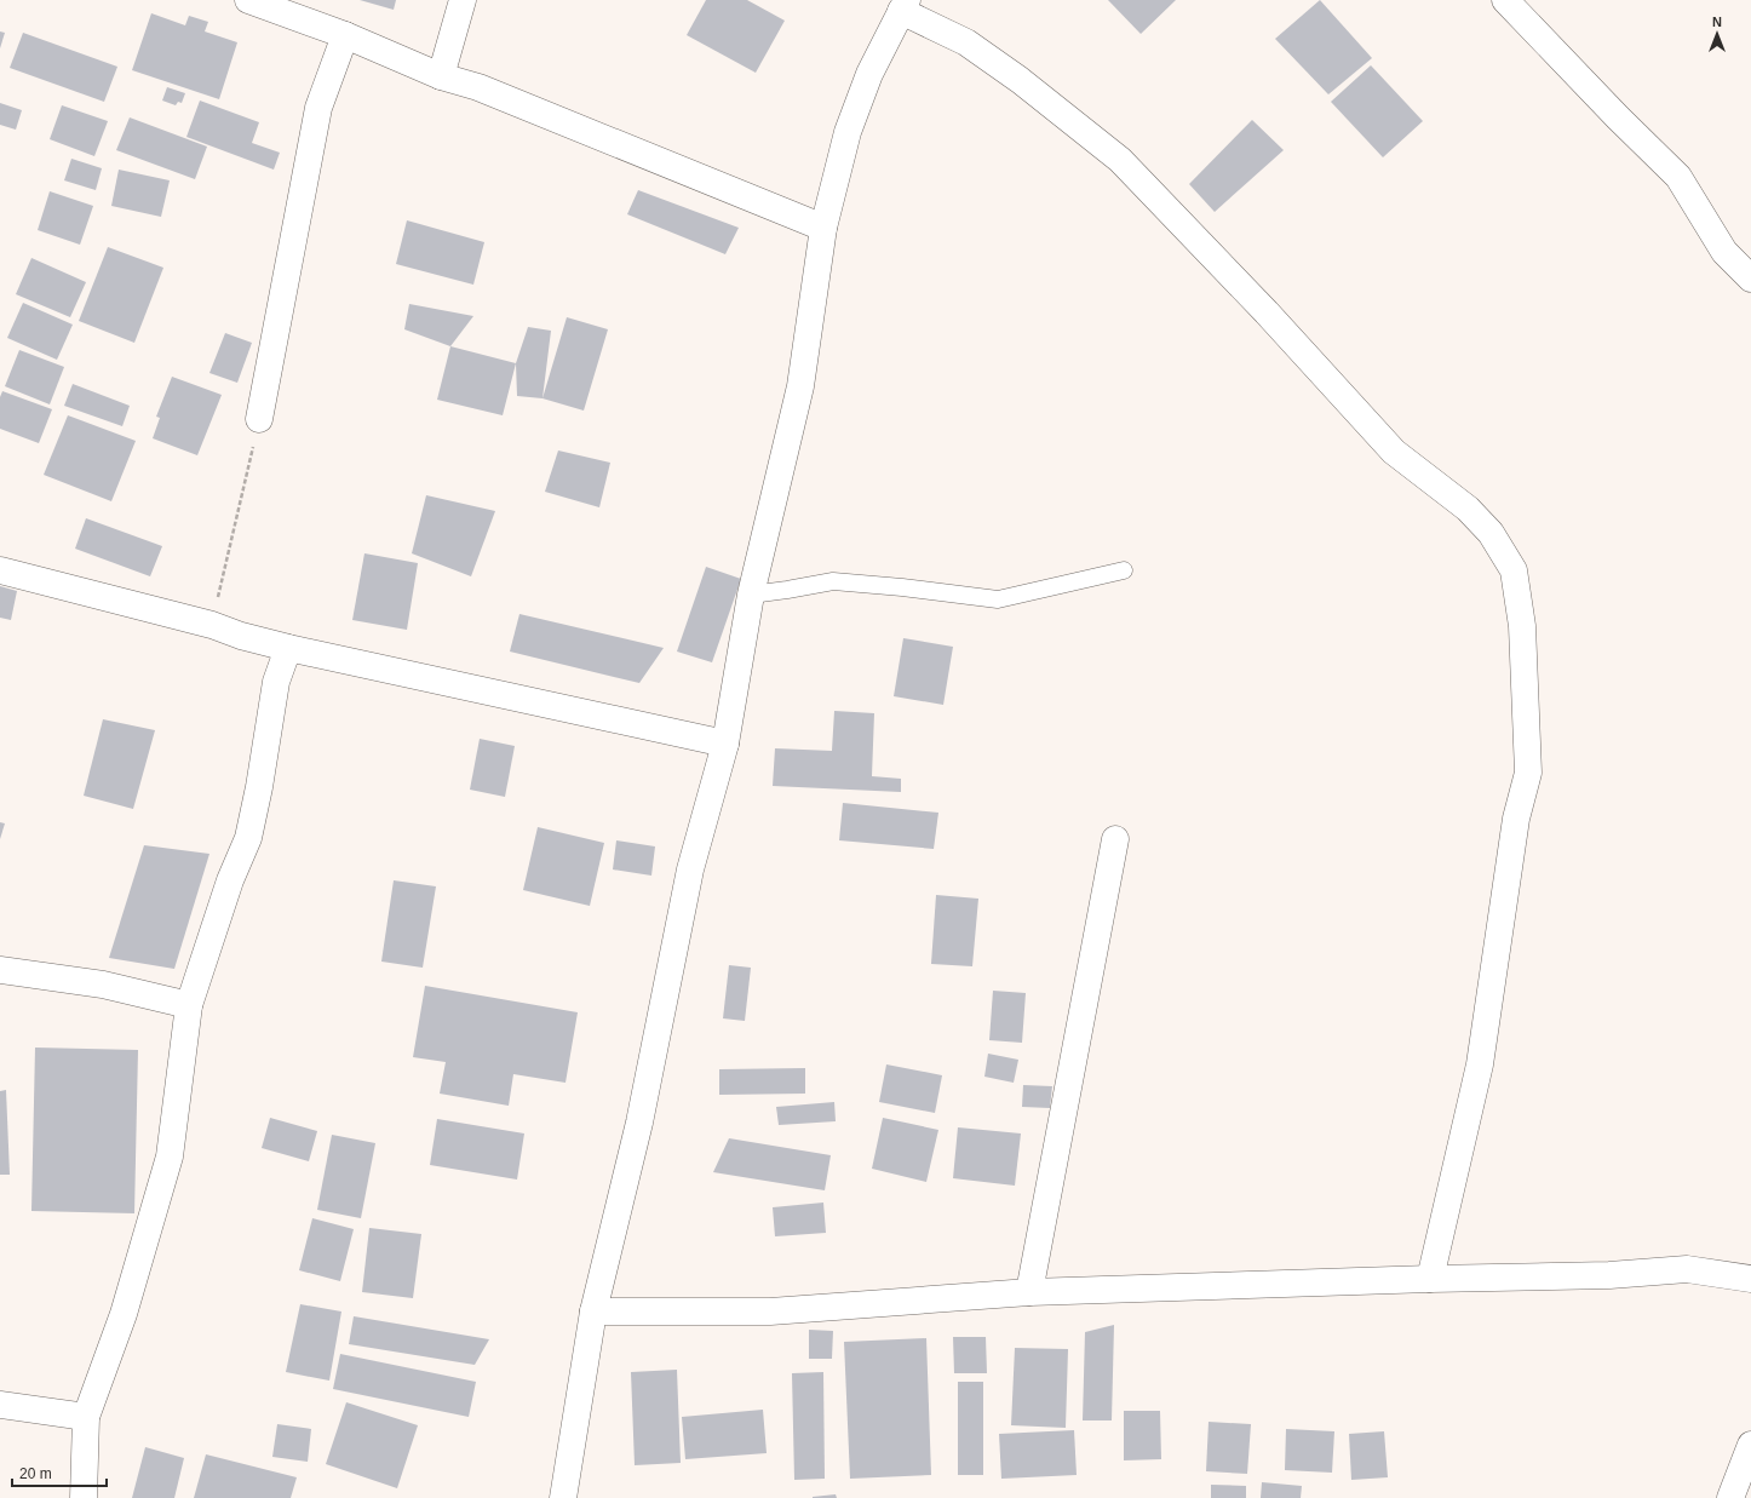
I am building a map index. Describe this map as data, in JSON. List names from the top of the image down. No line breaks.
{"scale_bar":"20 m","north":"top"}
